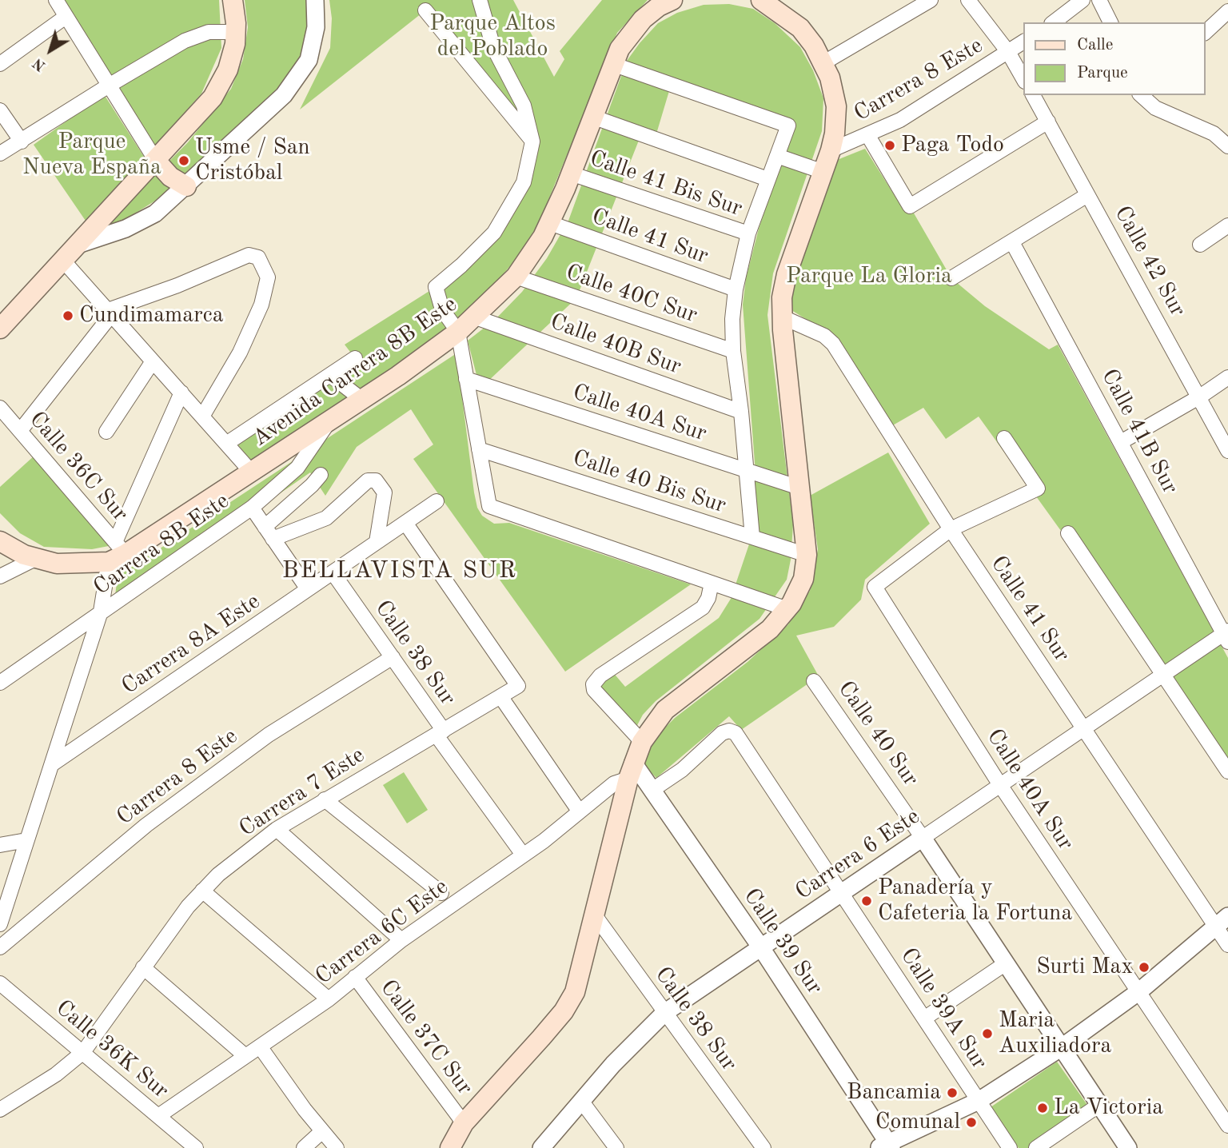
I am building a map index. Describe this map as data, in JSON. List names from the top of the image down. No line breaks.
{"streets":{"main road":["Avenida Carrera 8B Este"],"street":["Carrera 8 Este","Calle 41 Bis Sur","Calle 41 Sur","Calle 42 Sur","Calle 40C Sur","Calle 40B Sur","Calle 40A Sur","Calle 41B Sur","Calle 36C Sur","Calle 40 Bis Sur","Carrera 8B Este","Carrera 8A Este","Calle 38 Sur","Calle 40 Sur","Carrera 7 Este","Carrera 6 Este","Carrera 6C Este","Calle 39 Sur","Calle 39A Sur","Calle 37C Sur","Calle 36K Sur"]},"crossings":[["Carrera 8 Este","Calle 38 Sur"],["Calle 41 Bis Sur","Avenida Carrera 8B Este"],["Calle 41 Sur","Avenida Carrera 8B Este"],["Calle 41 Sur","Calle 40A Sur"],["Calle 41 Sur","Carrera 6 Este"],["Calle 40C Sur","Avenida Carrera 8B Este"],["Calle 40B Sur","Avenida Carrera 8B Este"],["Avenida Carrera 8B Este","Calle 36C Sur"],["Avenida Carrera 8B Este","Carrera 8B Este"],["Calle 40A Sur","Carrera 6 Este"],["Calle 41B Sur","Carrera 6 Este"],["Carrera 8A Este","Calle 38 Sur"],["Carrera 8A Este","Carrera 7 Este"],["Calle 38 Sur","Carrera 7 Este"],["Calle 38 Sur","Carrera 6 Este"],["Calle 38 Sur","Carrera 6C Este"],["Calle 40 Sur","Carrera 6 Este"],["Carrera 7 Este","Calle 36K Sur"],["Carrera 6 Este","Calle 39 Sur"],["Carrera 6 Este","Calle 39A Sur"],["Carrera 6C Este","Calle 39 Sur"],["Carrera 6C Este","Calle 37C Sur"],["Carrera 6C Este","Calle 36K Sur"],["Calle 39 Sur","Calle 39A Sur"]],"districts":["BELLAVISTA SUR"],"parks":["Parque Altos del Poblado","Parque Nueva España","Parque La Gloria"],"places":["Paga Todo","Usme / San Cristóbal","Cundimamarca","Panadería y Cafeteria la Fortuna","Surti Max","Maria Auxiliadora","Bancamia","La Victoria","Comunal"],"legend":["Calle","Parque"],"north":"bottom left"}
